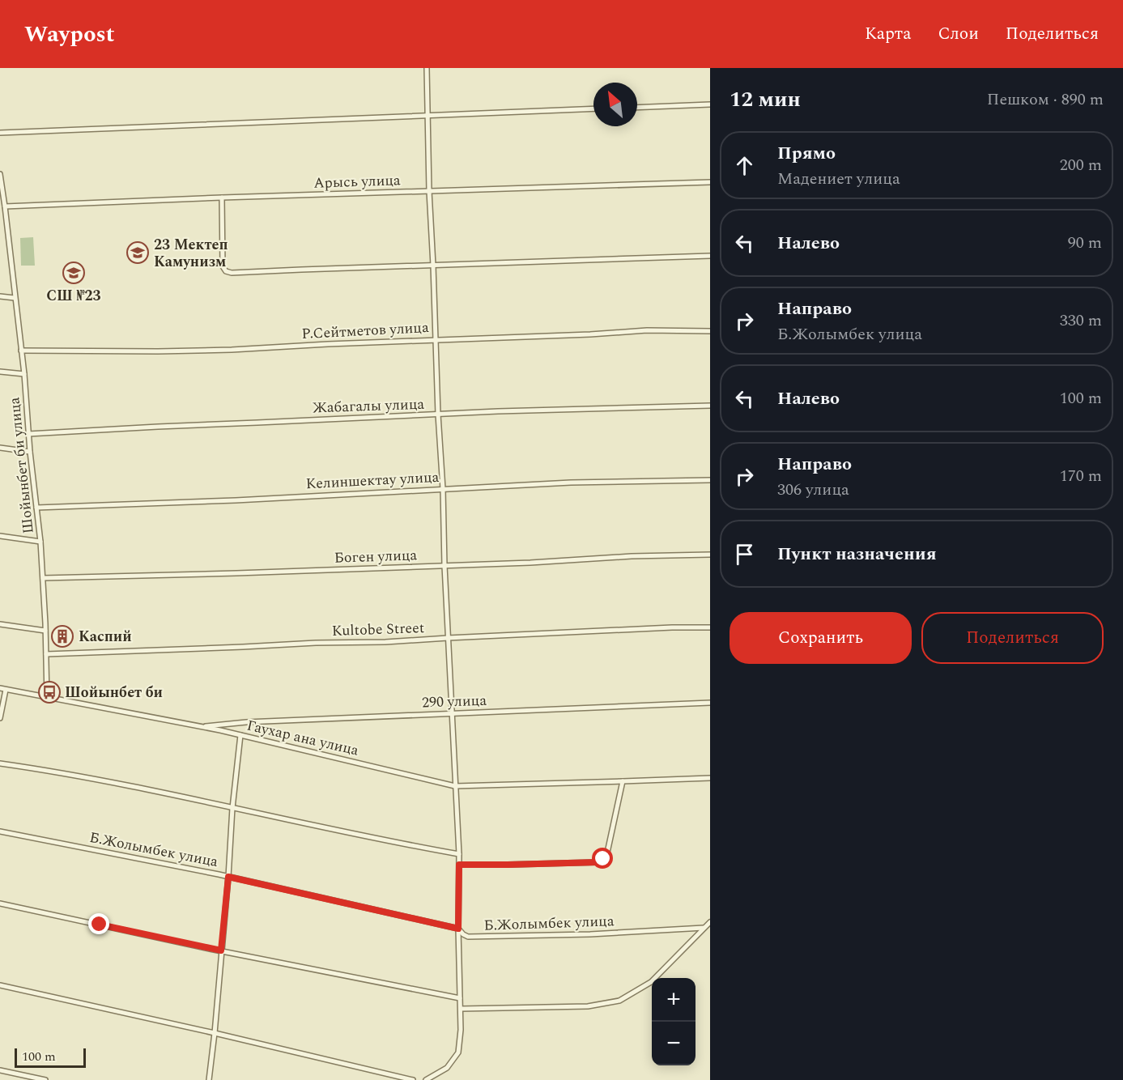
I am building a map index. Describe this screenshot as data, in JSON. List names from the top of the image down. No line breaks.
{"streets":{"street":["Арысь улица","Р.Сейтметов улица","Жабагалы улица","Шойынбет би улица","Келиншектау улица","Боген улица","Kultobe Street","290 улица","Гаухар ана улица","Б.Жолымбек улица"]},"crossings":[["Арысь улица","Шойынбет би улица"],["Р.Сейтметов улица","Шойынбет би улица"],["Жабагалы улица","Шойынбет би улица"],["Шойынбет би улица","Келиншектау улица"],["Шойынбет би улица","Боген улица"],["Шойынбет би улица","Kultobe Street"],["Шойынбет би улица","Гаухар ана улица"],["290 улица","Гаухар ана улица"]],"places":{"school or university":["23 Мектеп Камунизм","СШ №23"],"building":["Каспий"],"bus stop":["Шойынбет би"]},"scale_bar":"100 m","north":"top left","page":{"header":"Waypost","nav":["Карта","Слои","Поделиться"],"heading":["12 мин","Пешком · 890 m"],"list":[["Прямо","Мадениет улица","200 m"],["Налево","90 m"],["Направо","Б.Жолымбек улица","330 m"],["Налево","100 m"],["Направо","306 улица","170 m"],"Пункт назначения"],"buttons":["Сохранить","Поделиться"],"map_buttons":["+","−"],"scale":"100 m"}}
